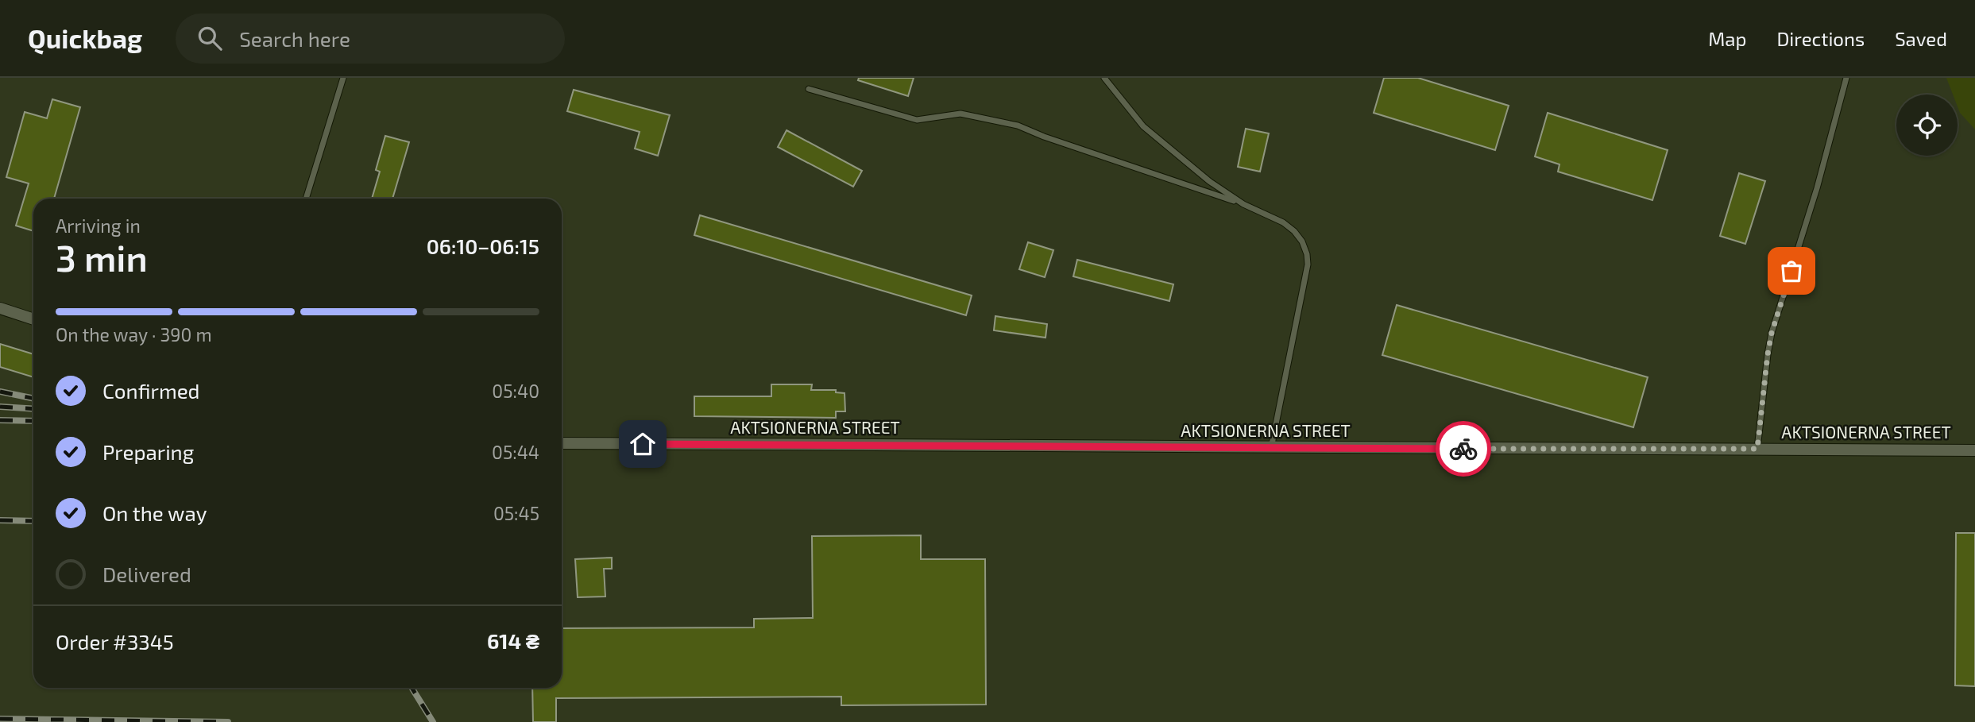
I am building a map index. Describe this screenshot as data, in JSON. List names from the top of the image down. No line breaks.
{"streets":{"street":["AKTSIONERNA STREET"]},"page":{"header":"Quickbag","search":"Search here","nav":["Map","Directions","Saved"],"heading":["3 min","Arriving in","06:10–06:15"],"panel":["Order #3345","614 ₴"],"bar":"On the way · 390 m","list":[["Confirmed","05:40"],["Preparing","05:44"],["On the way","05:45"],"Delivered"]}}
